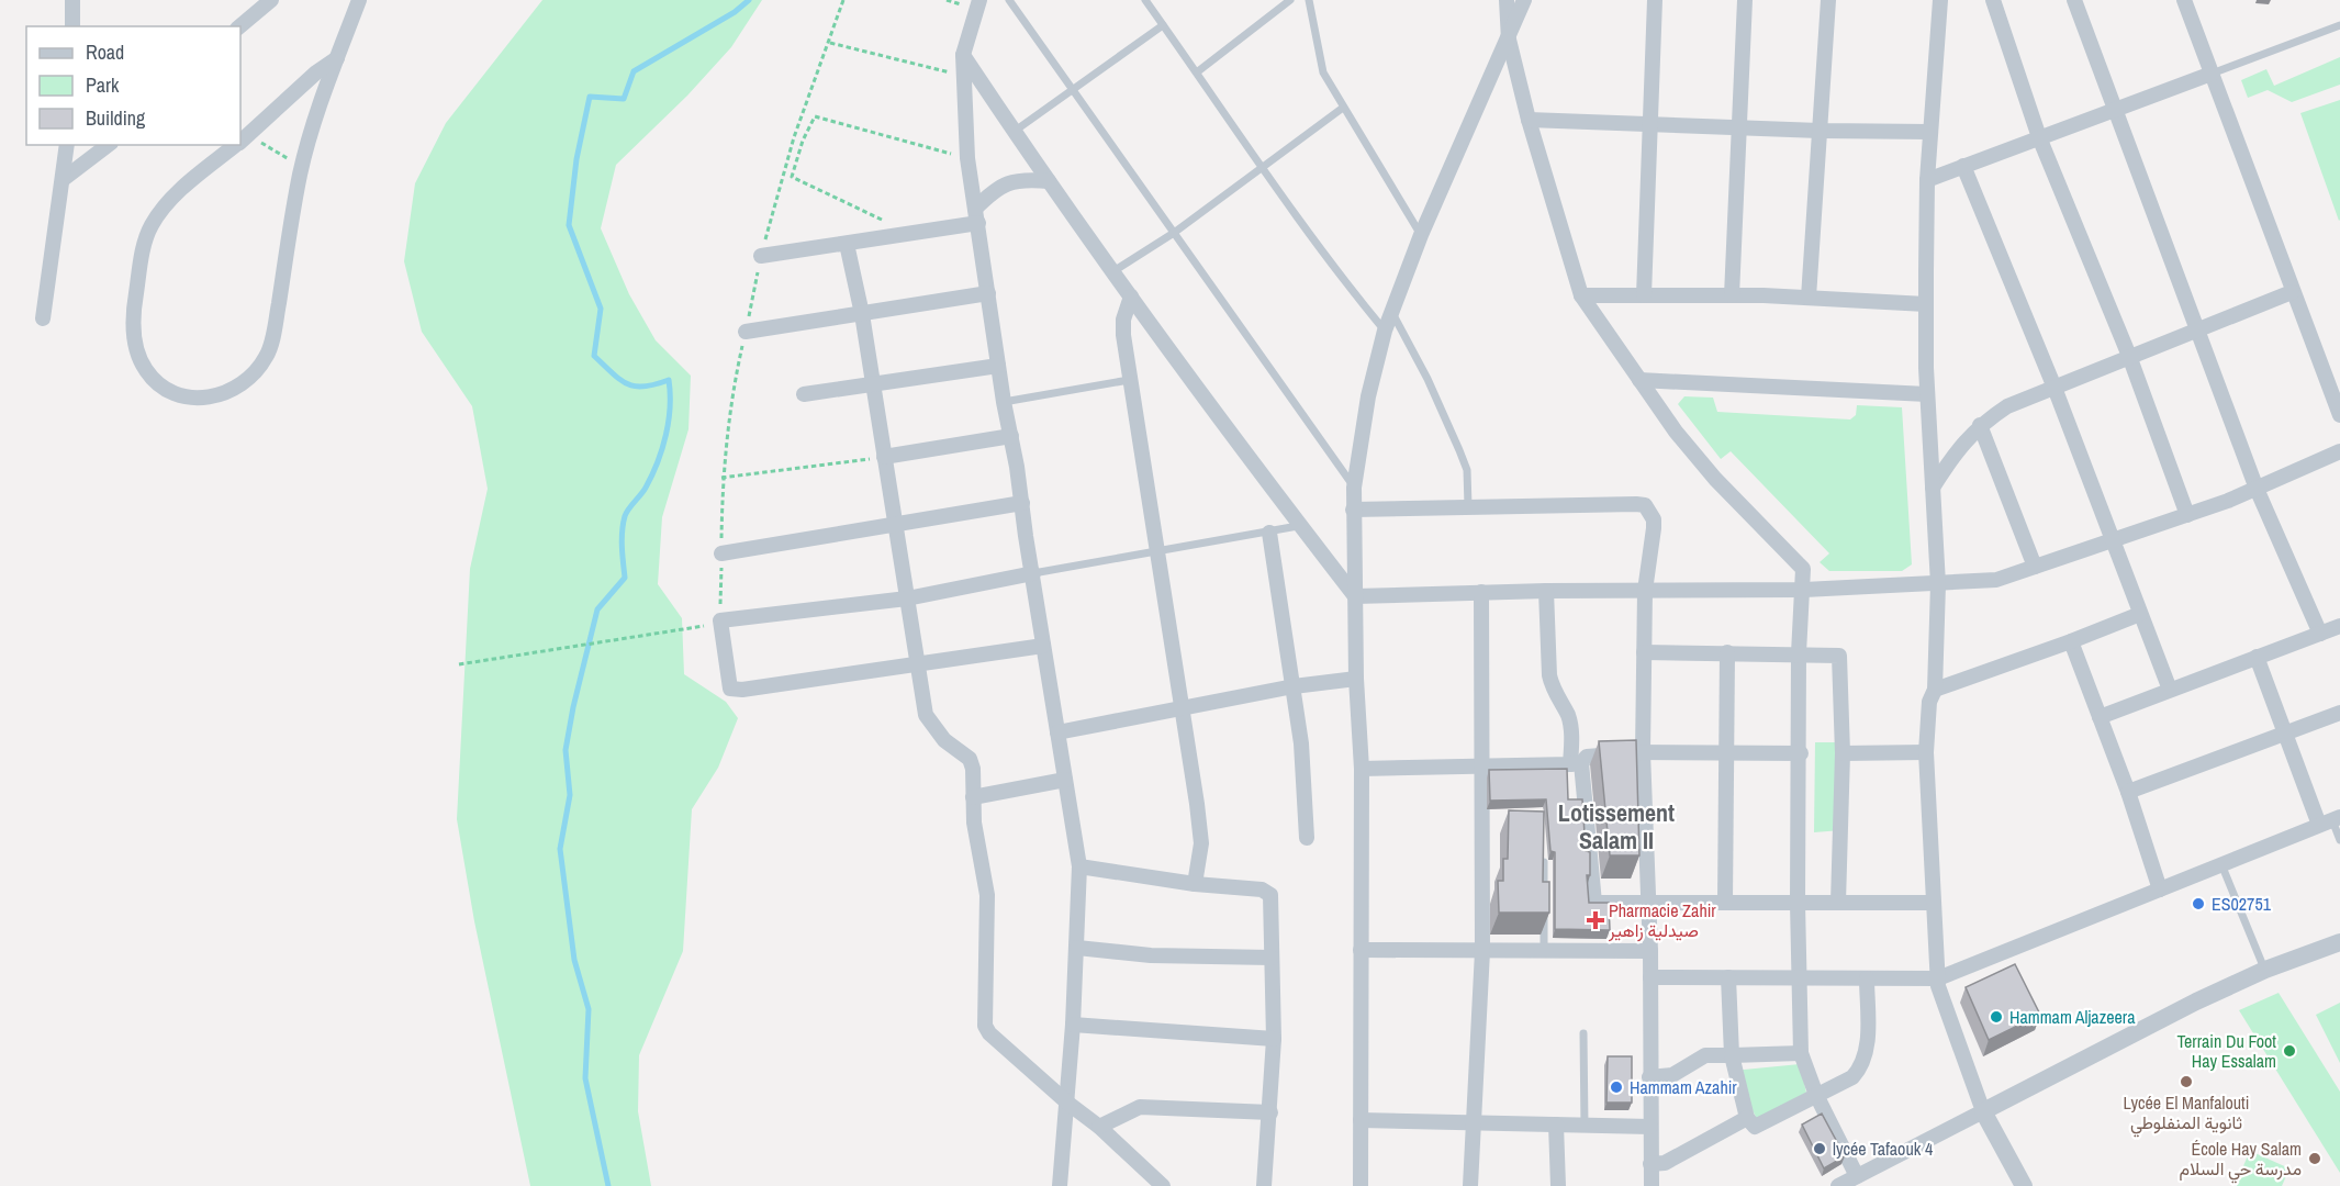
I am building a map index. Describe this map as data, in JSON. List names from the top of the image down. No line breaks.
{"districts":["Lotissement Salam II"],"places":{"other":["ES02751","Hammam Aljazeera","Terrain Du Foot Hay Essalam","Lycée El Manfalouti ثانوية المنفلوطي","Hammam Azahir","lycée Tafaouk 4","École Hay Salam مدرسة حي السلام"],"health":["Pharmacie Zahir صيدلية زاهير"]},"legend":["Road","Park","Building"]}
